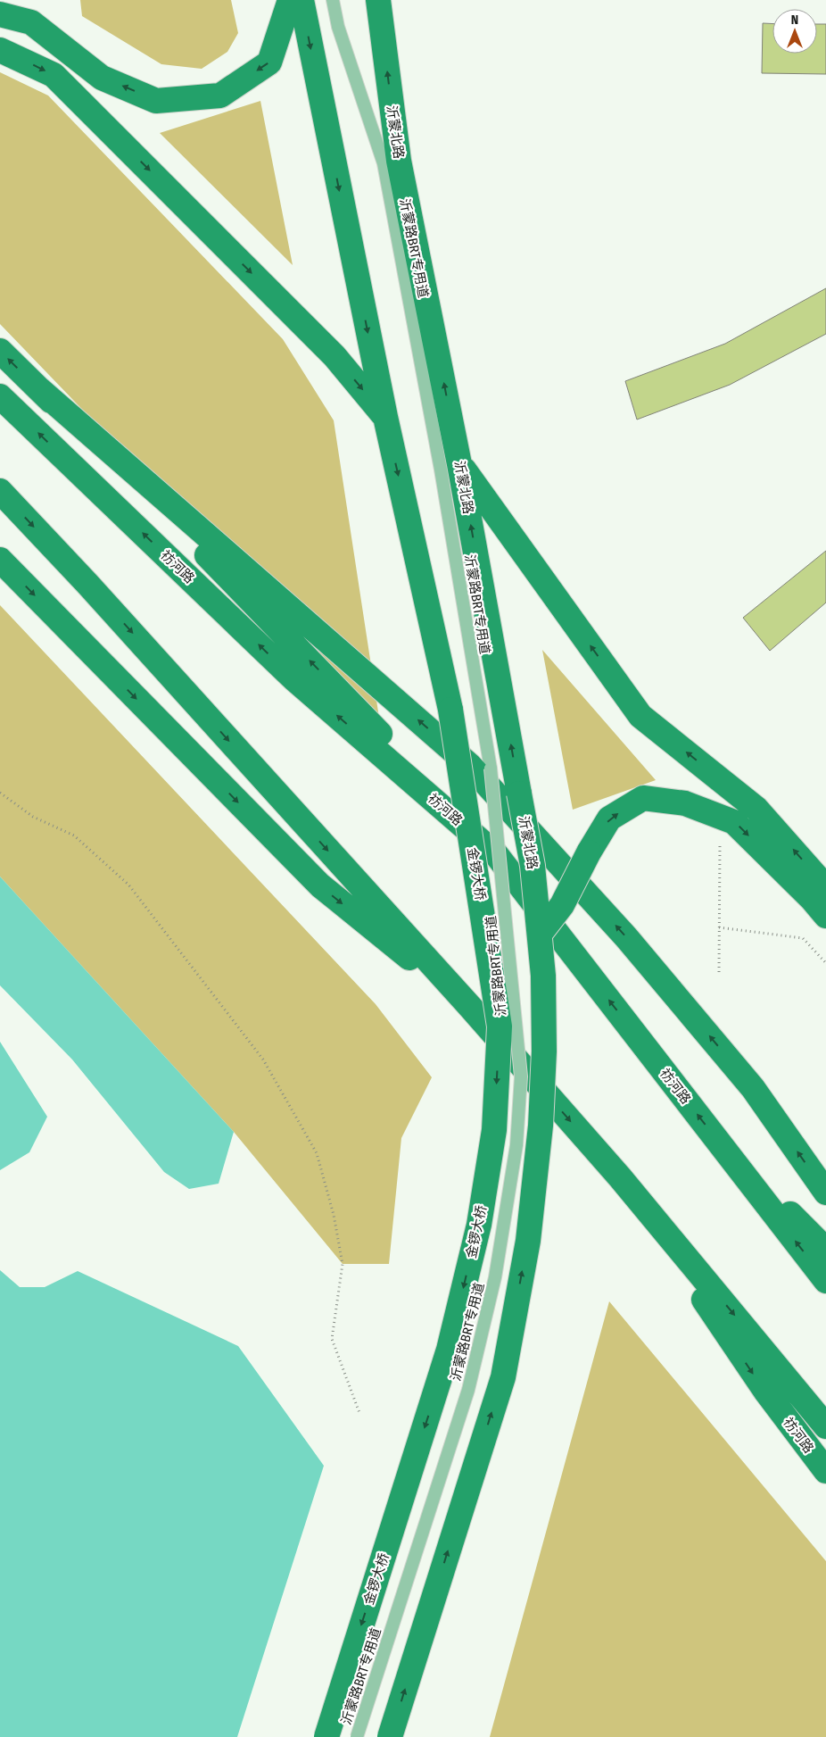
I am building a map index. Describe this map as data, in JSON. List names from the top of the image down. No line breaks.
{"streets":{"main road":["沂蒙北路","祊河路","金锣大桥"],"lane":["沂蒙路BRT专用道"]},"one_way":["沂蒙北路","金锣大桥"],"north":"top"}
